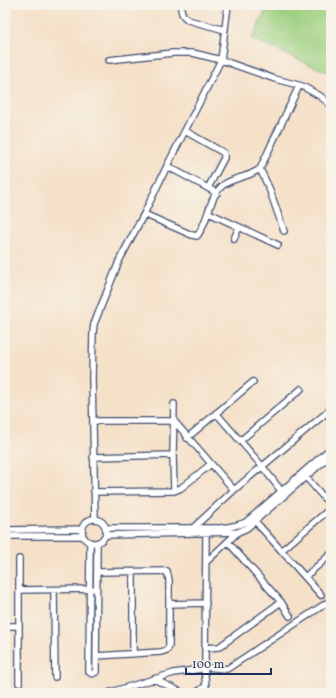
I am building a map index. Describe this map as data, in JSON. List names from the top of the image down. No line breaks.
{"scale_bar":"100 m"}
